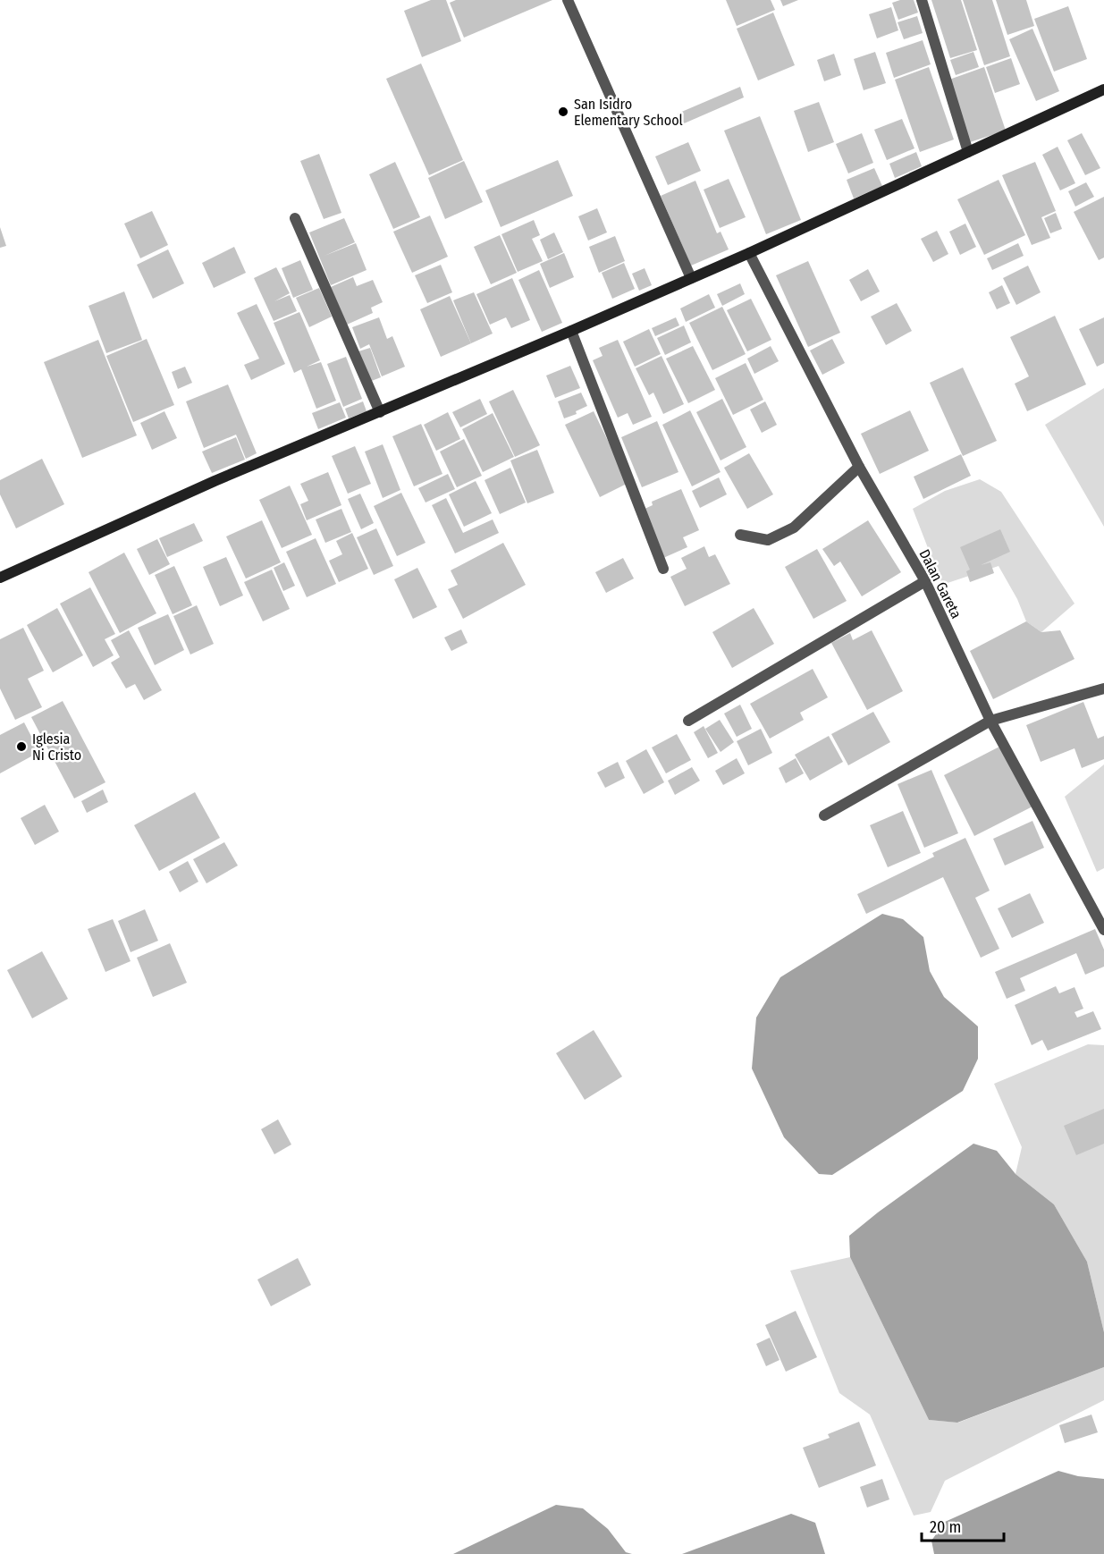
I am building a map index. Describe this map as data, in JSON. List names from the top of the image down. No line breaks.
{"streets":{"street":["Dalan Gareta"]},"places":["San Isidro Elementary School","Iglesia Ni Cristo"],"scale_bar":"20 m"}
